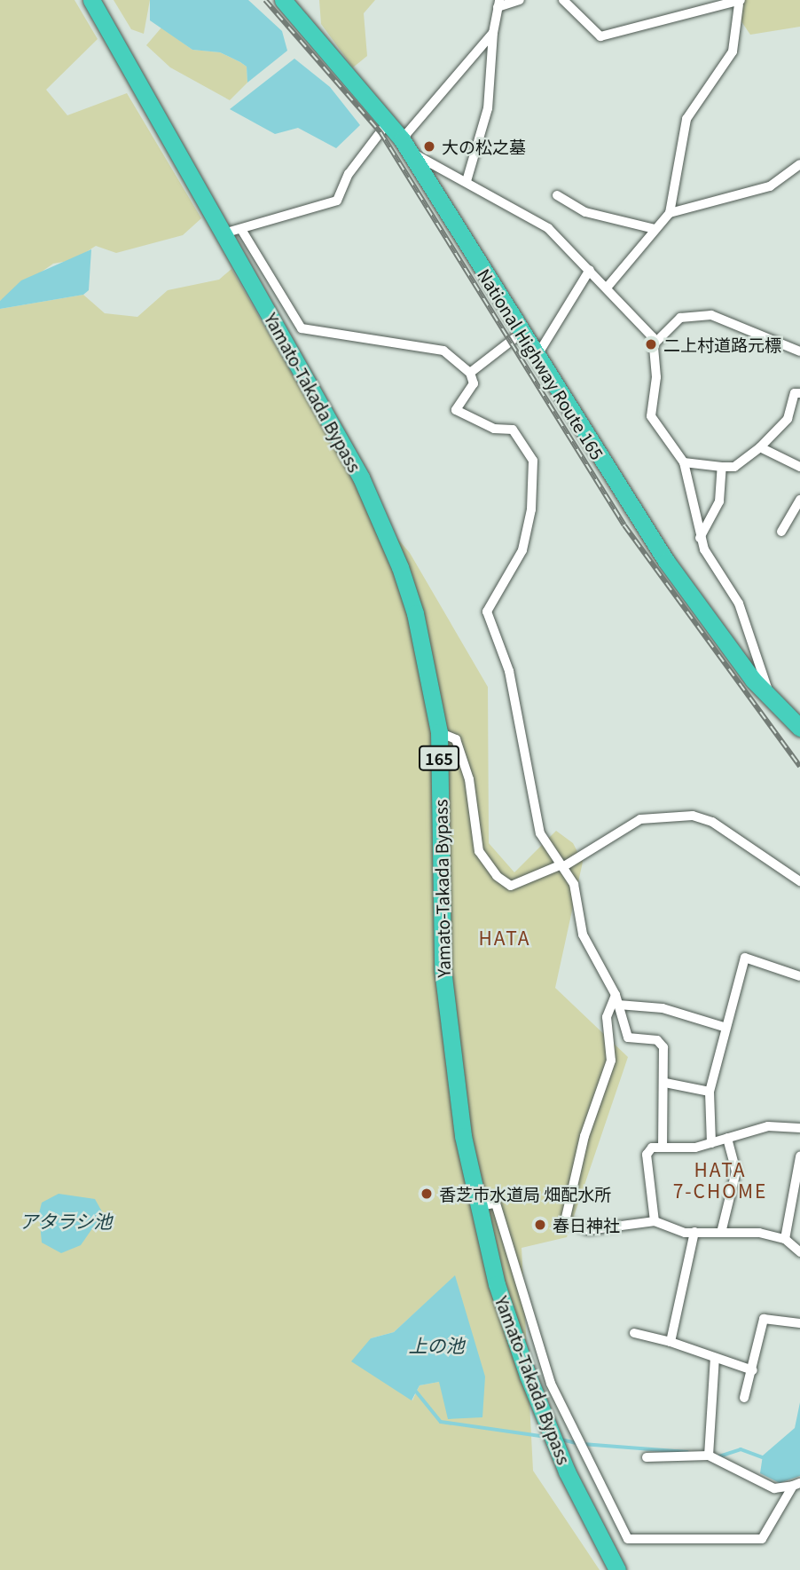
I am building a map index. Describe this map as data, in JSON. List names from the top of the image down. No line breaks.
{"streets":{"highway":["National Highway Route 165","Yamato-Takada Bypass","165"]},"districts":["HATA","HATA 7-CHOME"],"water":["アタラシ池","上の池"],"places":["大の松之墓","二上村道路元標","香芝市水道局 畑配水所","春日神社"]}
